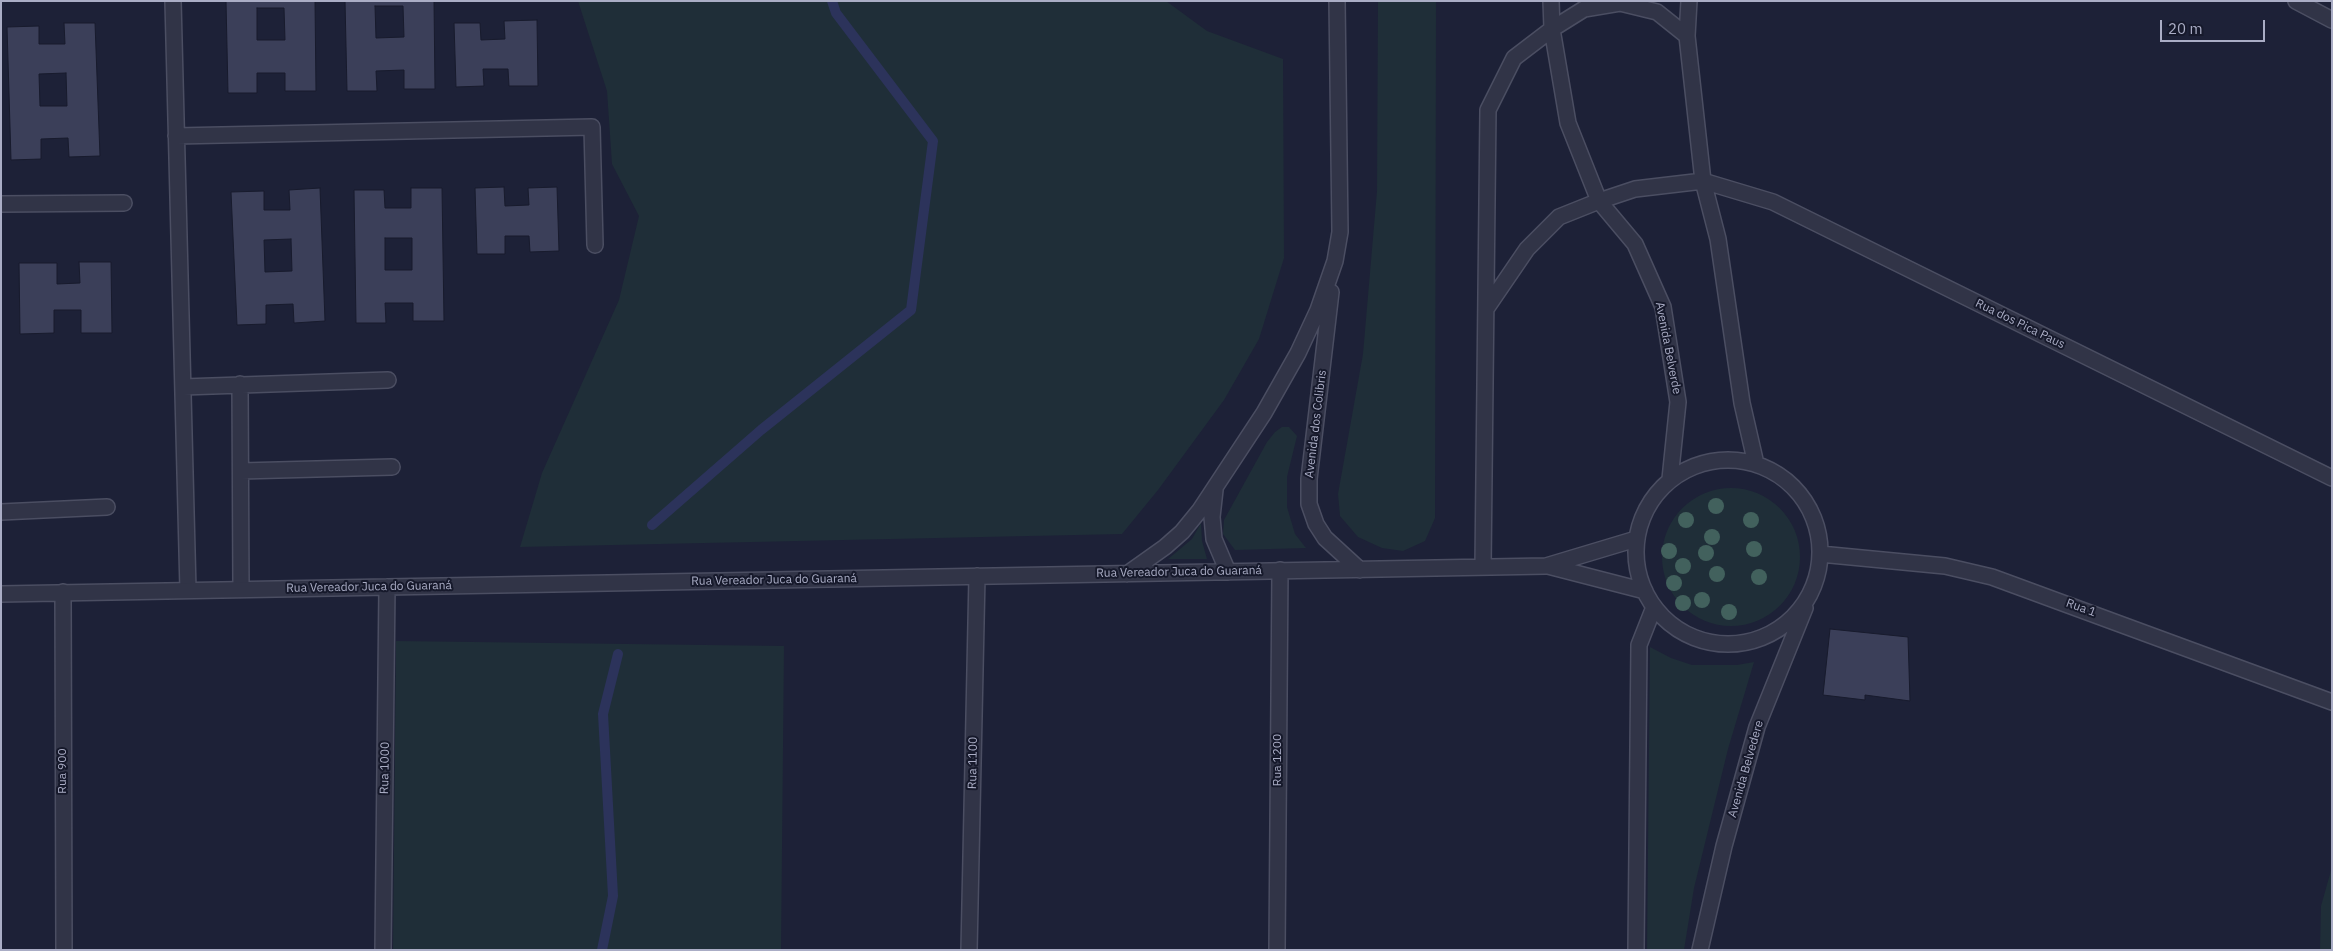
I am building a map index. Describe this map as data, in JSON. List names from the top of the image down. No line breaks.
{"streets":{"street":["Rua dos Pica Paus","Avenida Belverde","Avenida dos Colibris","Rua Vereador Juca do Guaraná","Rua 1","Rua 1200","Rua 1100","Rua 1000","Avenida Belvedere","Rua 900"]},"crossings":[["Avenida dos Colibris","Rua Vereador Juca do Guaraná"],["Rua Vereador Juca do Guaraná","Rua 1200"],["Rua Vereador Juca do Guaraná","Rua 1100"],["Rua Vereador Juca do Guaraná","Rua 1000"],["Rua Vereador Juca do Guaraná","Rua 900"],["Rua 1","Avenida Belvedere"]],"scale_bar":"20 m"}
